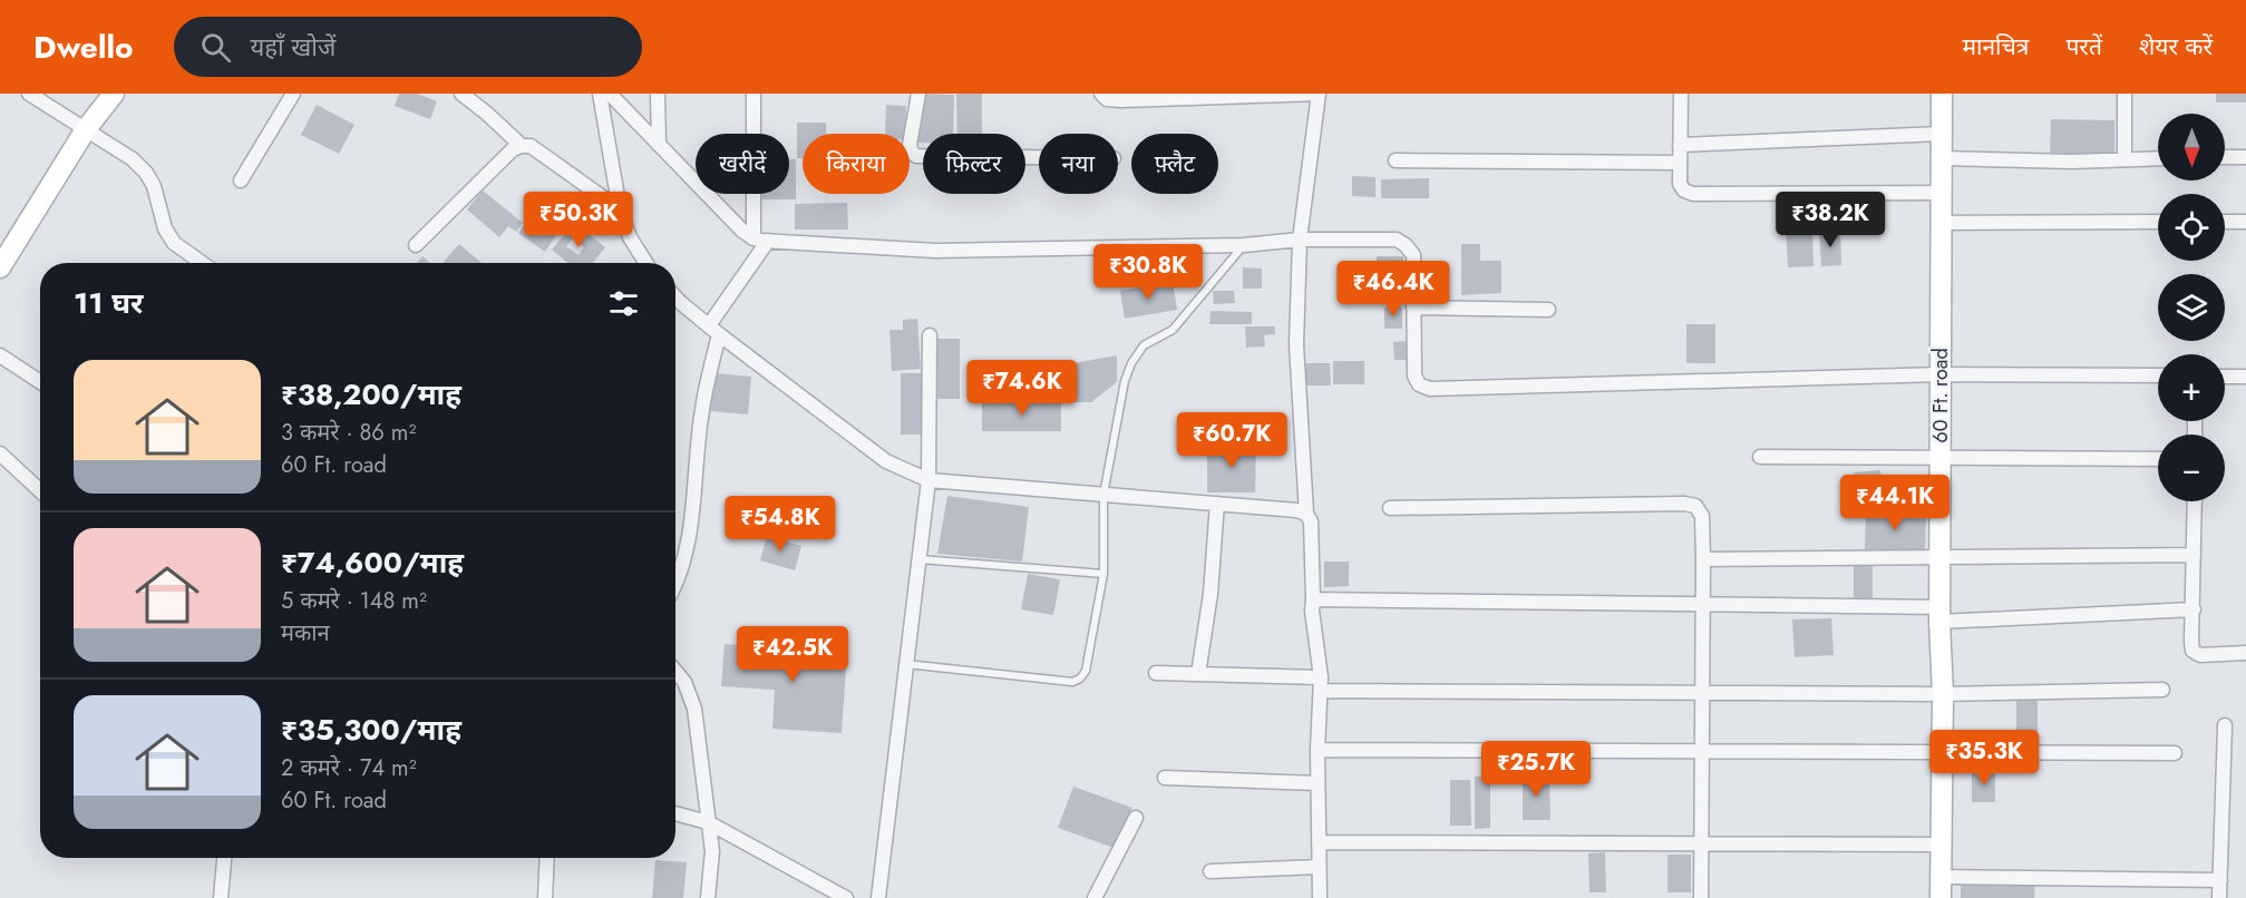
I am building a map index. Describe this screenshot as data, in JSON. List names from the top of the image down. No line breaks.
{"streets":{"street":["60 Ft. road"]},"north":"bottom","page":{"header":"Dwello","search":"यहाँ खोजें","nav":["मानचित्र","परतें","शेयर करें"],"map_buttons":["+","−"],"chip":["खरीदें","किराया","फ़िल्टर","नया","फ़्लैट"],"price":["₹50.3K","₹38.2K","₹30.8K","₹46.4K","₹74.6K","₹60.7K","₹44.1K","₹54.8K","₹42.5K","₹35.3K","₹25.7K"],"heading":"11 घर","list":[{"name":"₹38,200/माह","note":"3 कमरे · 86 m² · 60 Ft. road"},{"name":"₹74,600/माह","note":"5 कमरे · 148 m² · मकान"},{"name":"₹35,300/माह","note":"2 कमरे · 74 m² · 60 Ft. road"}]}}
